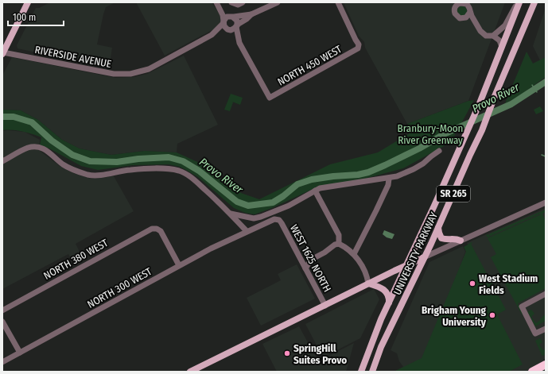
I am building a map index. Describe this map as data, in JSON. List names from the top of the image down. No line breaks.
{"streets":{"main road":["SR 265","UNIVERSITY PARKWAY"],"street":["RIVERSIDE AVENUE","NORTH 450 WEST","WEST 1625 NORTH","NORTH 380 WEST","NORTH 300 WEST"]},"crossings":[["WEST 1625 NORTH","NORTH 300 WEST"],["NORTH 380 WEST","NORTH 300 WEST"]],"water":["Provo River"],"parks":["Branbury-Moon River Greenway"],"places":["West Stadium Fields","Brigham Young University","SpringHill Suites Provo"],"scale_bar":"100 m"}
